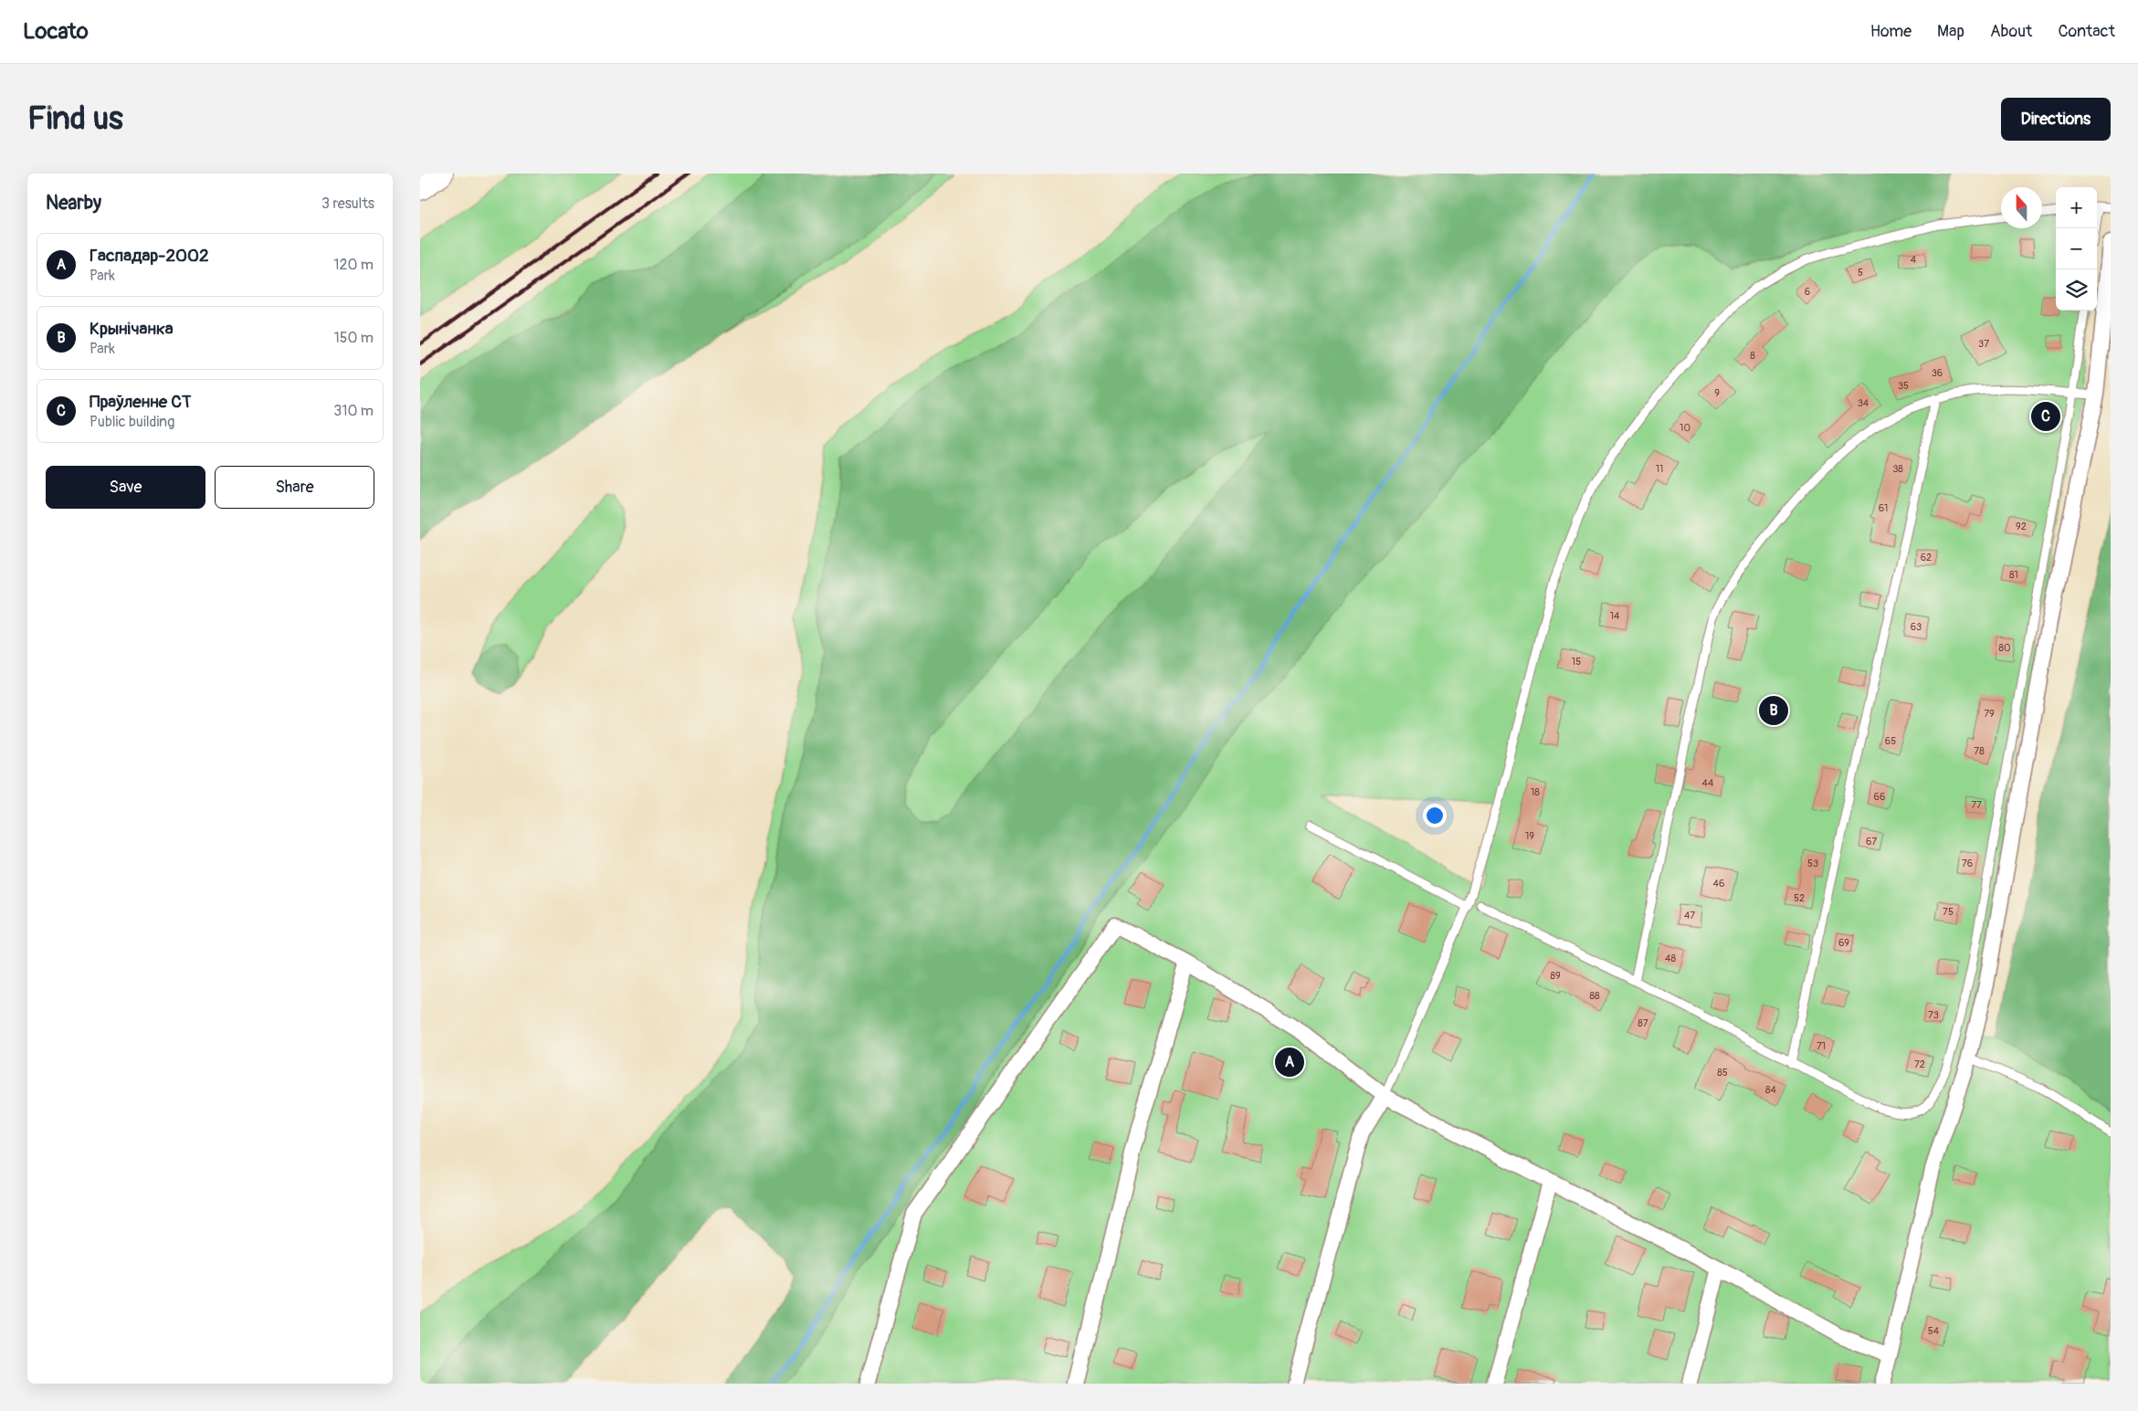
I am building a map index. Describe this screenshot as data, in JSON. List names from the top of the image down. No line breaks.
{"house_numbers":["4","5","6","37","8","36","35","9","34","10","11","38","61","92","62","81","14","63","80","15","79","65","78","44","18","66","77","19","67","53","76","46","52","75","47","69","48","89","88","73","87","71","72","85","84","54"],"north":"top","page":{"header":"Locato","nav":["Home","Map","About","Contact"],"buttons":["Directions",["Save","Share"]],"title":"Find us","heading":["Nearby","3 results"],"map_buttons":["+","−"],"list":[{"mark":"A","name":"Гаспадар-2002","note":"Park","value":"120 m"},{"mark":"B","name":"Крынічанка","note":"Park","value":"150 m"},{"mark":"C","name":"Праўленне СТ","note":"Public building","value":"310 m"}],"pins":["C","B","A"]}}
